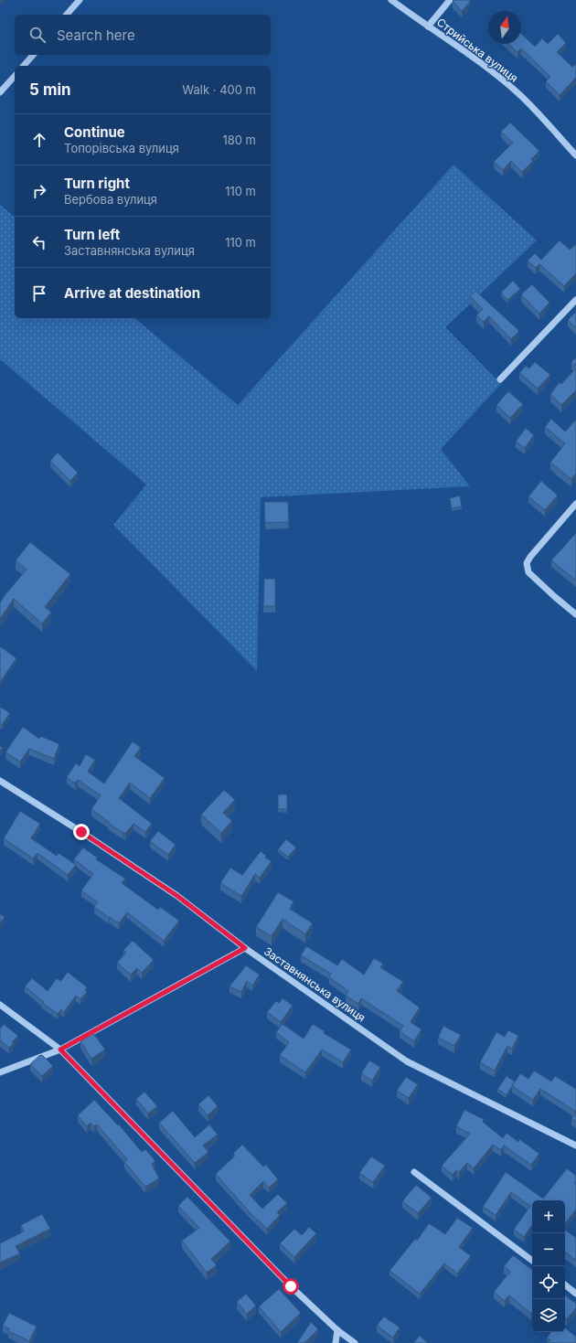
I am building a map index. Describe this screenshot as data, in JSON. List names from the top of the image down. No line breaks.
{"streets":{"street":["Стрийська вулиця","Заставнянська вулиця"]},"north":"top","page":{"search":"Search here","heading":["5 min","Walk · 400 m"],"list":[["Continue","Топорівська вулиця","180 m"],["Turn right","Вербова вулиця","110 m"],["Turn left","Заставнянська вулиця","110 m"],"Arrive at destination"],"map_buttons":["+","−"]}}
